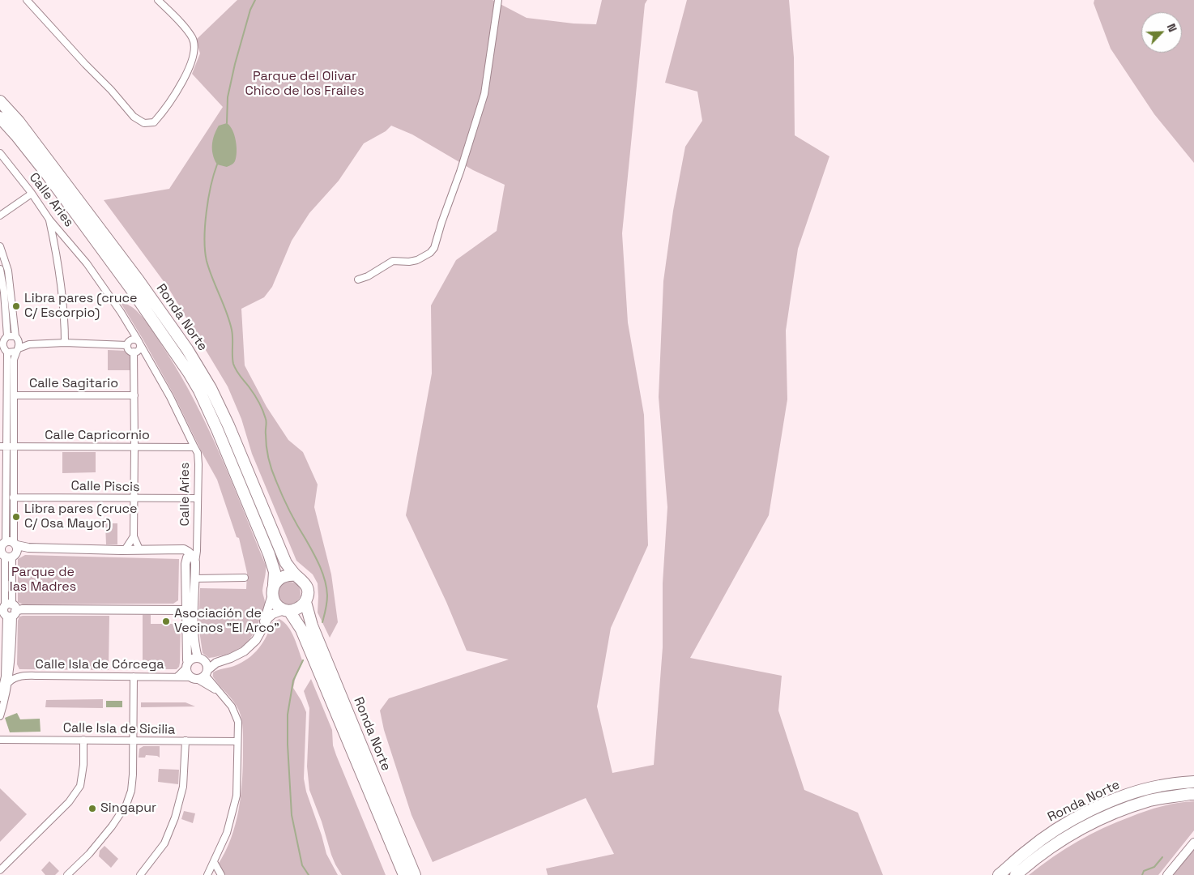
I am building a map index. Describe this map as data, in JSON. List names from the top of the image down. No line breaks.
{"streets":{"highway":["Ronda Norte"],"main road":["Calle Aries"],"street":["Calle Sagitario","Calle Capricornio","Calle Piscis","Calle Isla de Córcega","Calle Isla de Sicilia"]},"crossings":[["Calle Aries","Calle Capricornio"],["Calle Aries","Calle Piscis"],["Calle Aries","Calle Isla de Córcega"]],"parks":["Parque del Olivar Chico de los Frailes","Parque de las Madres"],"places":["Libra pares (cruce C/ Escorpio)","Libra pares (cruce C/ Osa Mayor)","Asociación de Vecinos \"El Arco\"","Singapur"],"north":"top right"}
